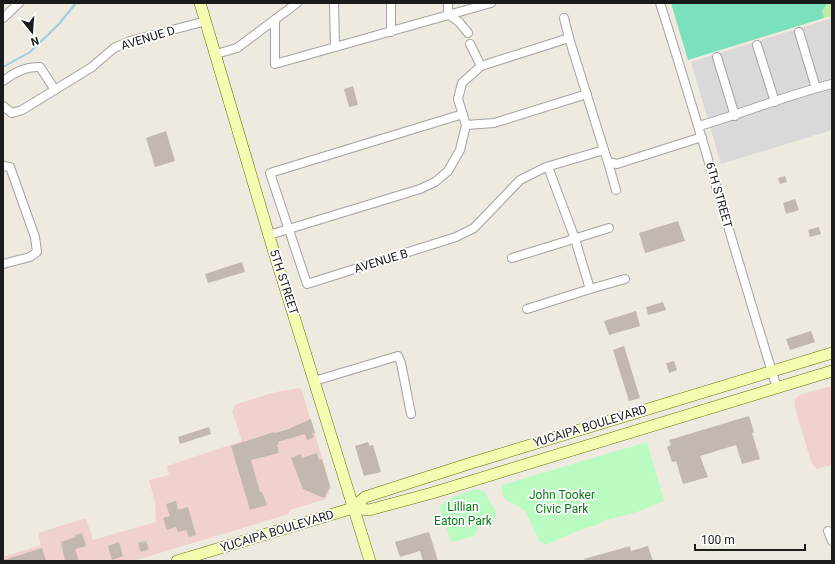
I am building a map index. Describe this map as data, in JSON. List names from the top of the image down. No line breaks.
{"streets":{"main road":["5TH STREET","YUCAIPA BOULEVARD"],"street":["AVENUE D","6TH STREET","AVENUE B"]},"crossings":[["AVENUE D","5TH STREET"],["6TH STREET","YUCAIPA BOULEVARD"],["5TH STREET","YUCAIPA BOULEVARD"]],"parks":["John Tooker Civic Park","Lillian Eaton Park"],"scale_bar":"100 m","north":"bottom"}
